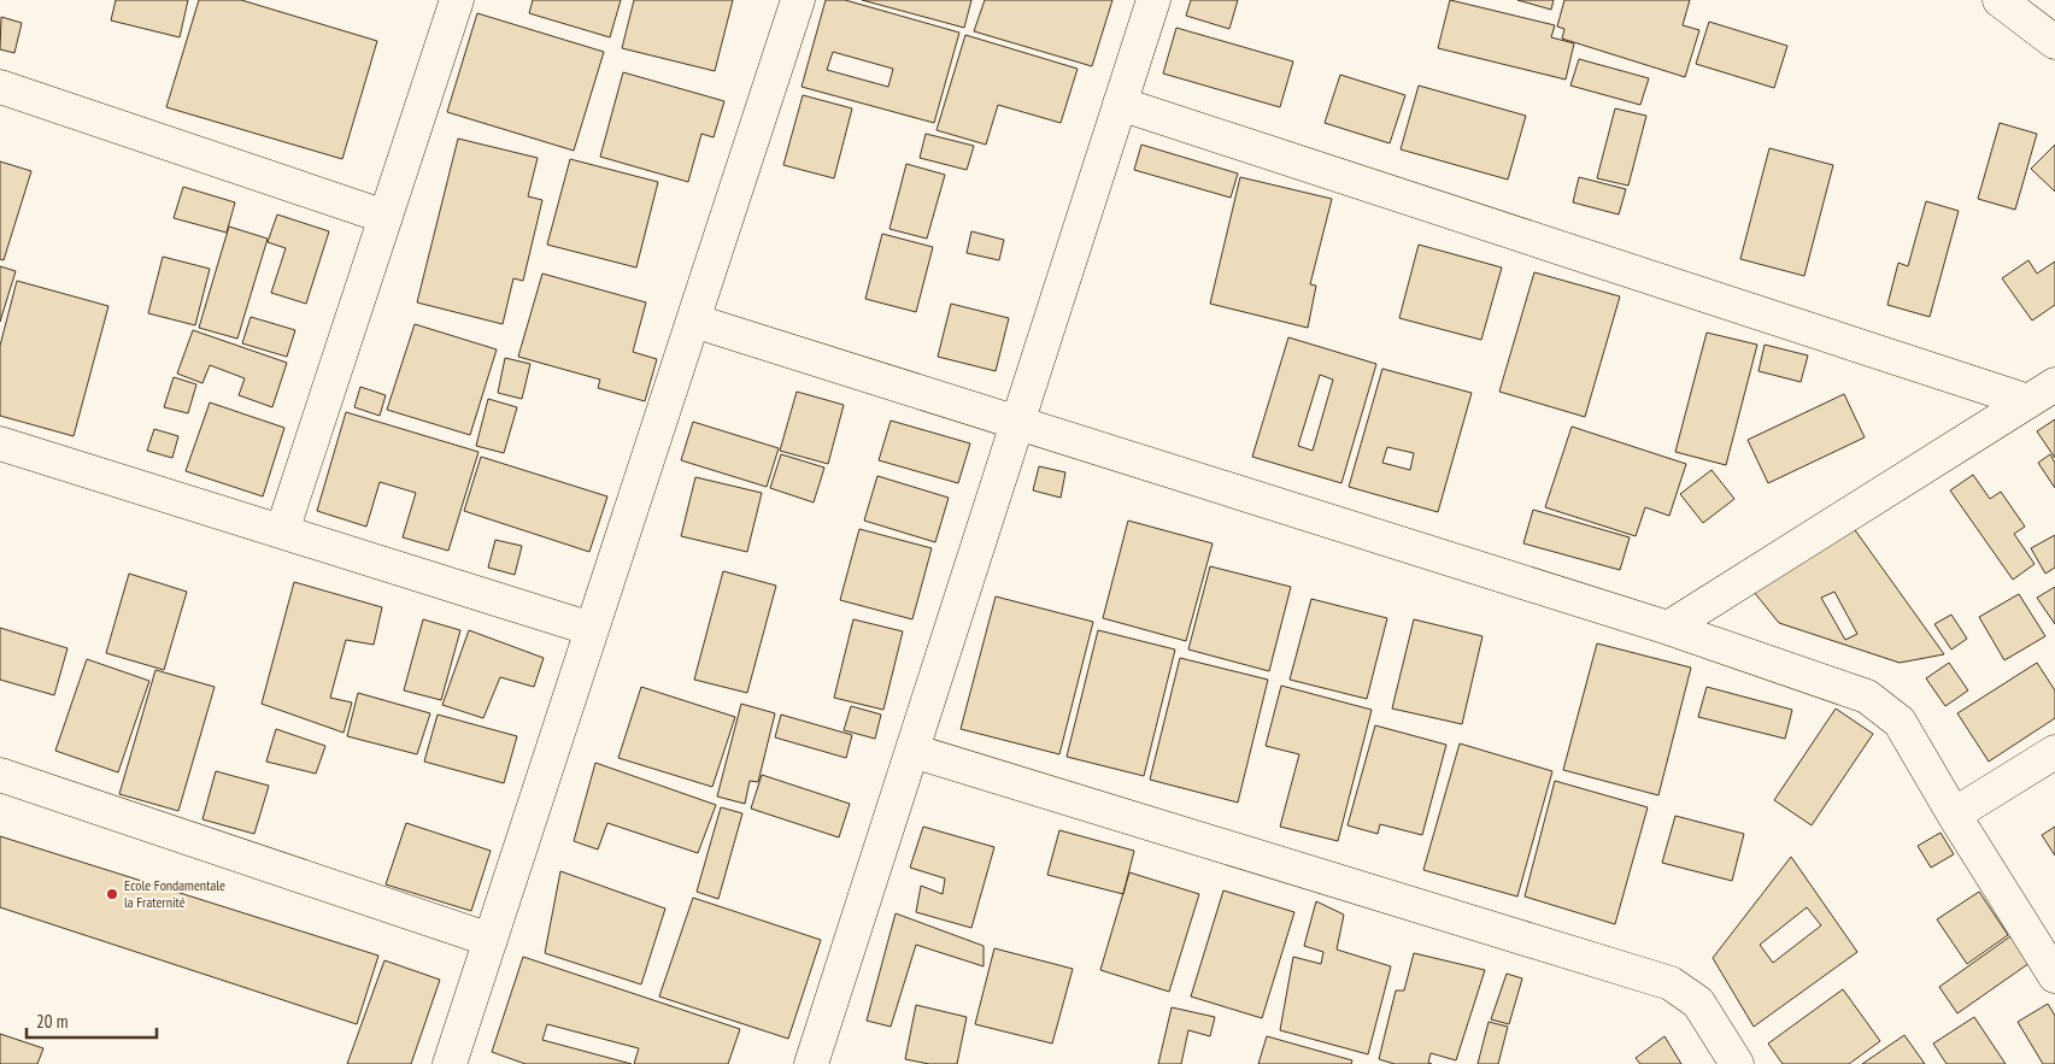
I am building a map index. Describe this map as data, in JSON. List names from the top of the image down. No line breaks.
{"places":["Ecole Fondamentale la Fraternité"],"scale_bar":"20 m"}
